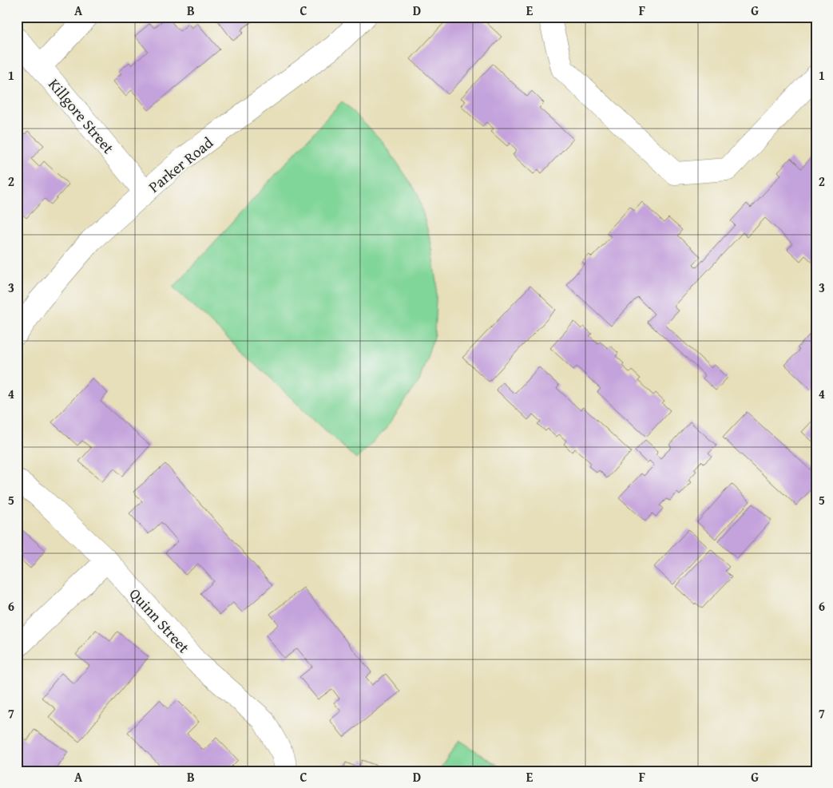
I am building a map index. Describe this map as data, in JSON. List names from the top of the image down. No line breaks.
{"streets":{"street":["Killgore Street","Parker Road","Quinn Street"]},"crossings":[["Killgore Street","Parker Road"]],"grid":{"columns":["A","B","C","D","E","F","G"],"rows":["1","2","3","4","5","6","7"]}}
